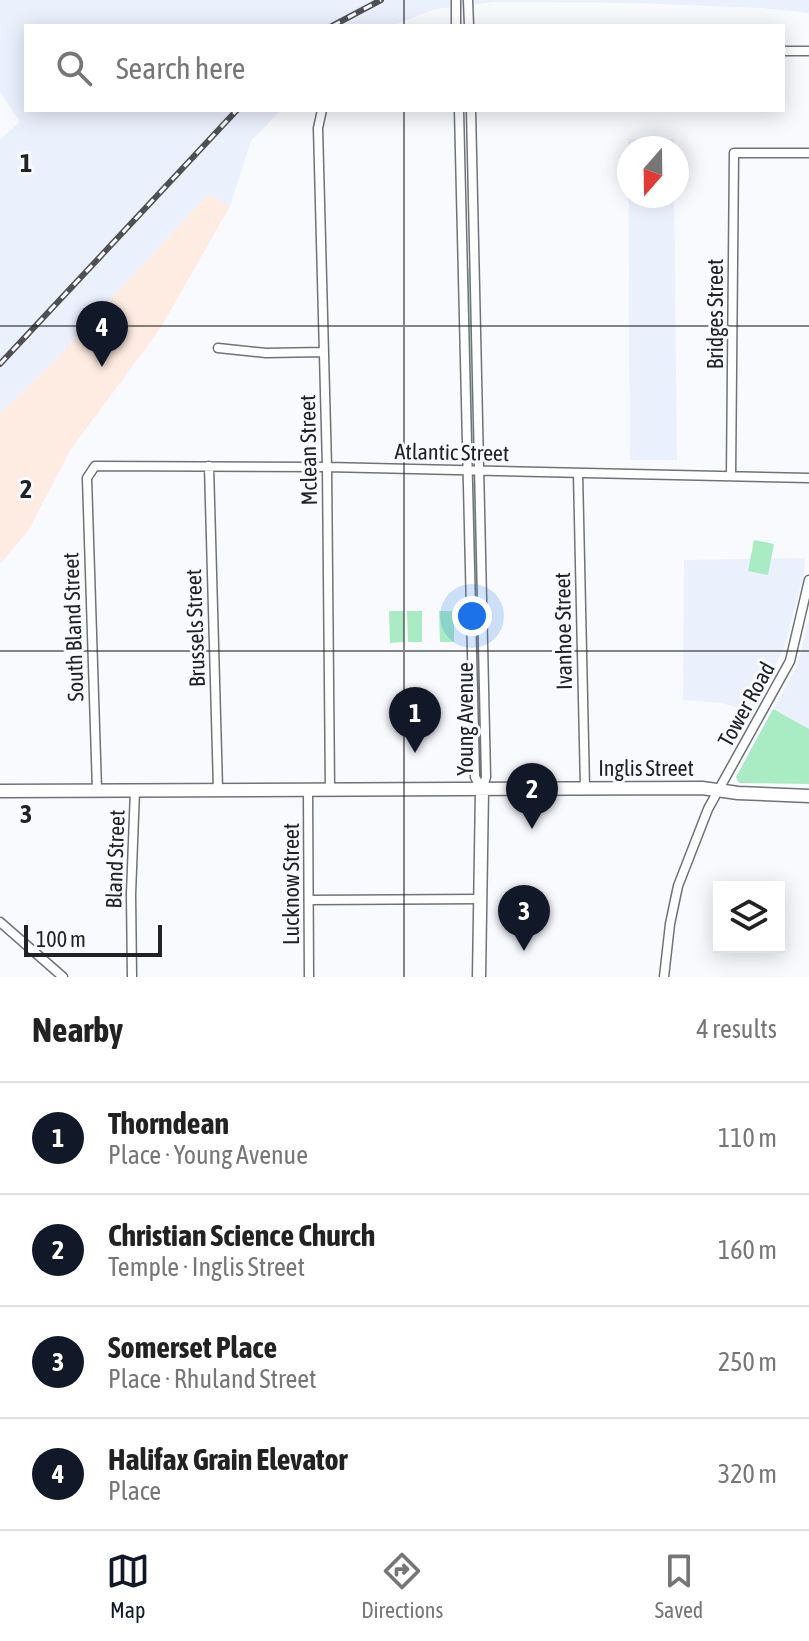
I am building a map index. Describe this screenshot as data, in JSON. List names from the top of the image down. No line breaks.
{"streets":{"street":["Bridges Street","Mclean Street","Atlantic Street","South Bland Street","Brussels Street","Ivanhoe Street","Tower Road","Young Avenue","Inglis Street","Bland Street","Lucknow Street"]},"crossings":[["Bridges Street","Atlantic Street"],["Mclean Street","Atlantic Street"],["Mclean Street","Inglis Street"],["Atlantic Street","South Bland Street"],["Atlantic Street","Brussels Street"],["Atlantic Street","Ivanhoe Street"],["Atlantic Street","Young Avenue"],["South Bland Street","Inglis Street"],["Brussels Street","Inglis Street"],["Ivanhoe Street","Inglis Street"],["Tower Road","Inglis Street"],["Young Avenue","Inglis Street"],["Inglis Street","Bland Street"],["Inglis Street","Lucknow Street"]],"scale_bar":"100 m","north":"bottom","page":{"search":"Search here","pins":["4","1","2","3"],"scale":"100 m","heading":["Nearby","4 results"],"list":[{"mark":"1","name":"Thorndean","note":"Place · Young Avenue","value":"110 m"},{"mark":"2","name":"Christian Science Church","note":"Temple · Inglis Street","value":"160 m"},{"mark":"3","name":"Somerset Place","note":"Place · Rhuland Street","value":"250 m"},{"mark":"4","name":"Halifax Grain Elevator","note":"Place","value":"320 m"}],"nav":["Map","Directions","Saved"]},"grid":{"rows":["1","2","3"]}}
